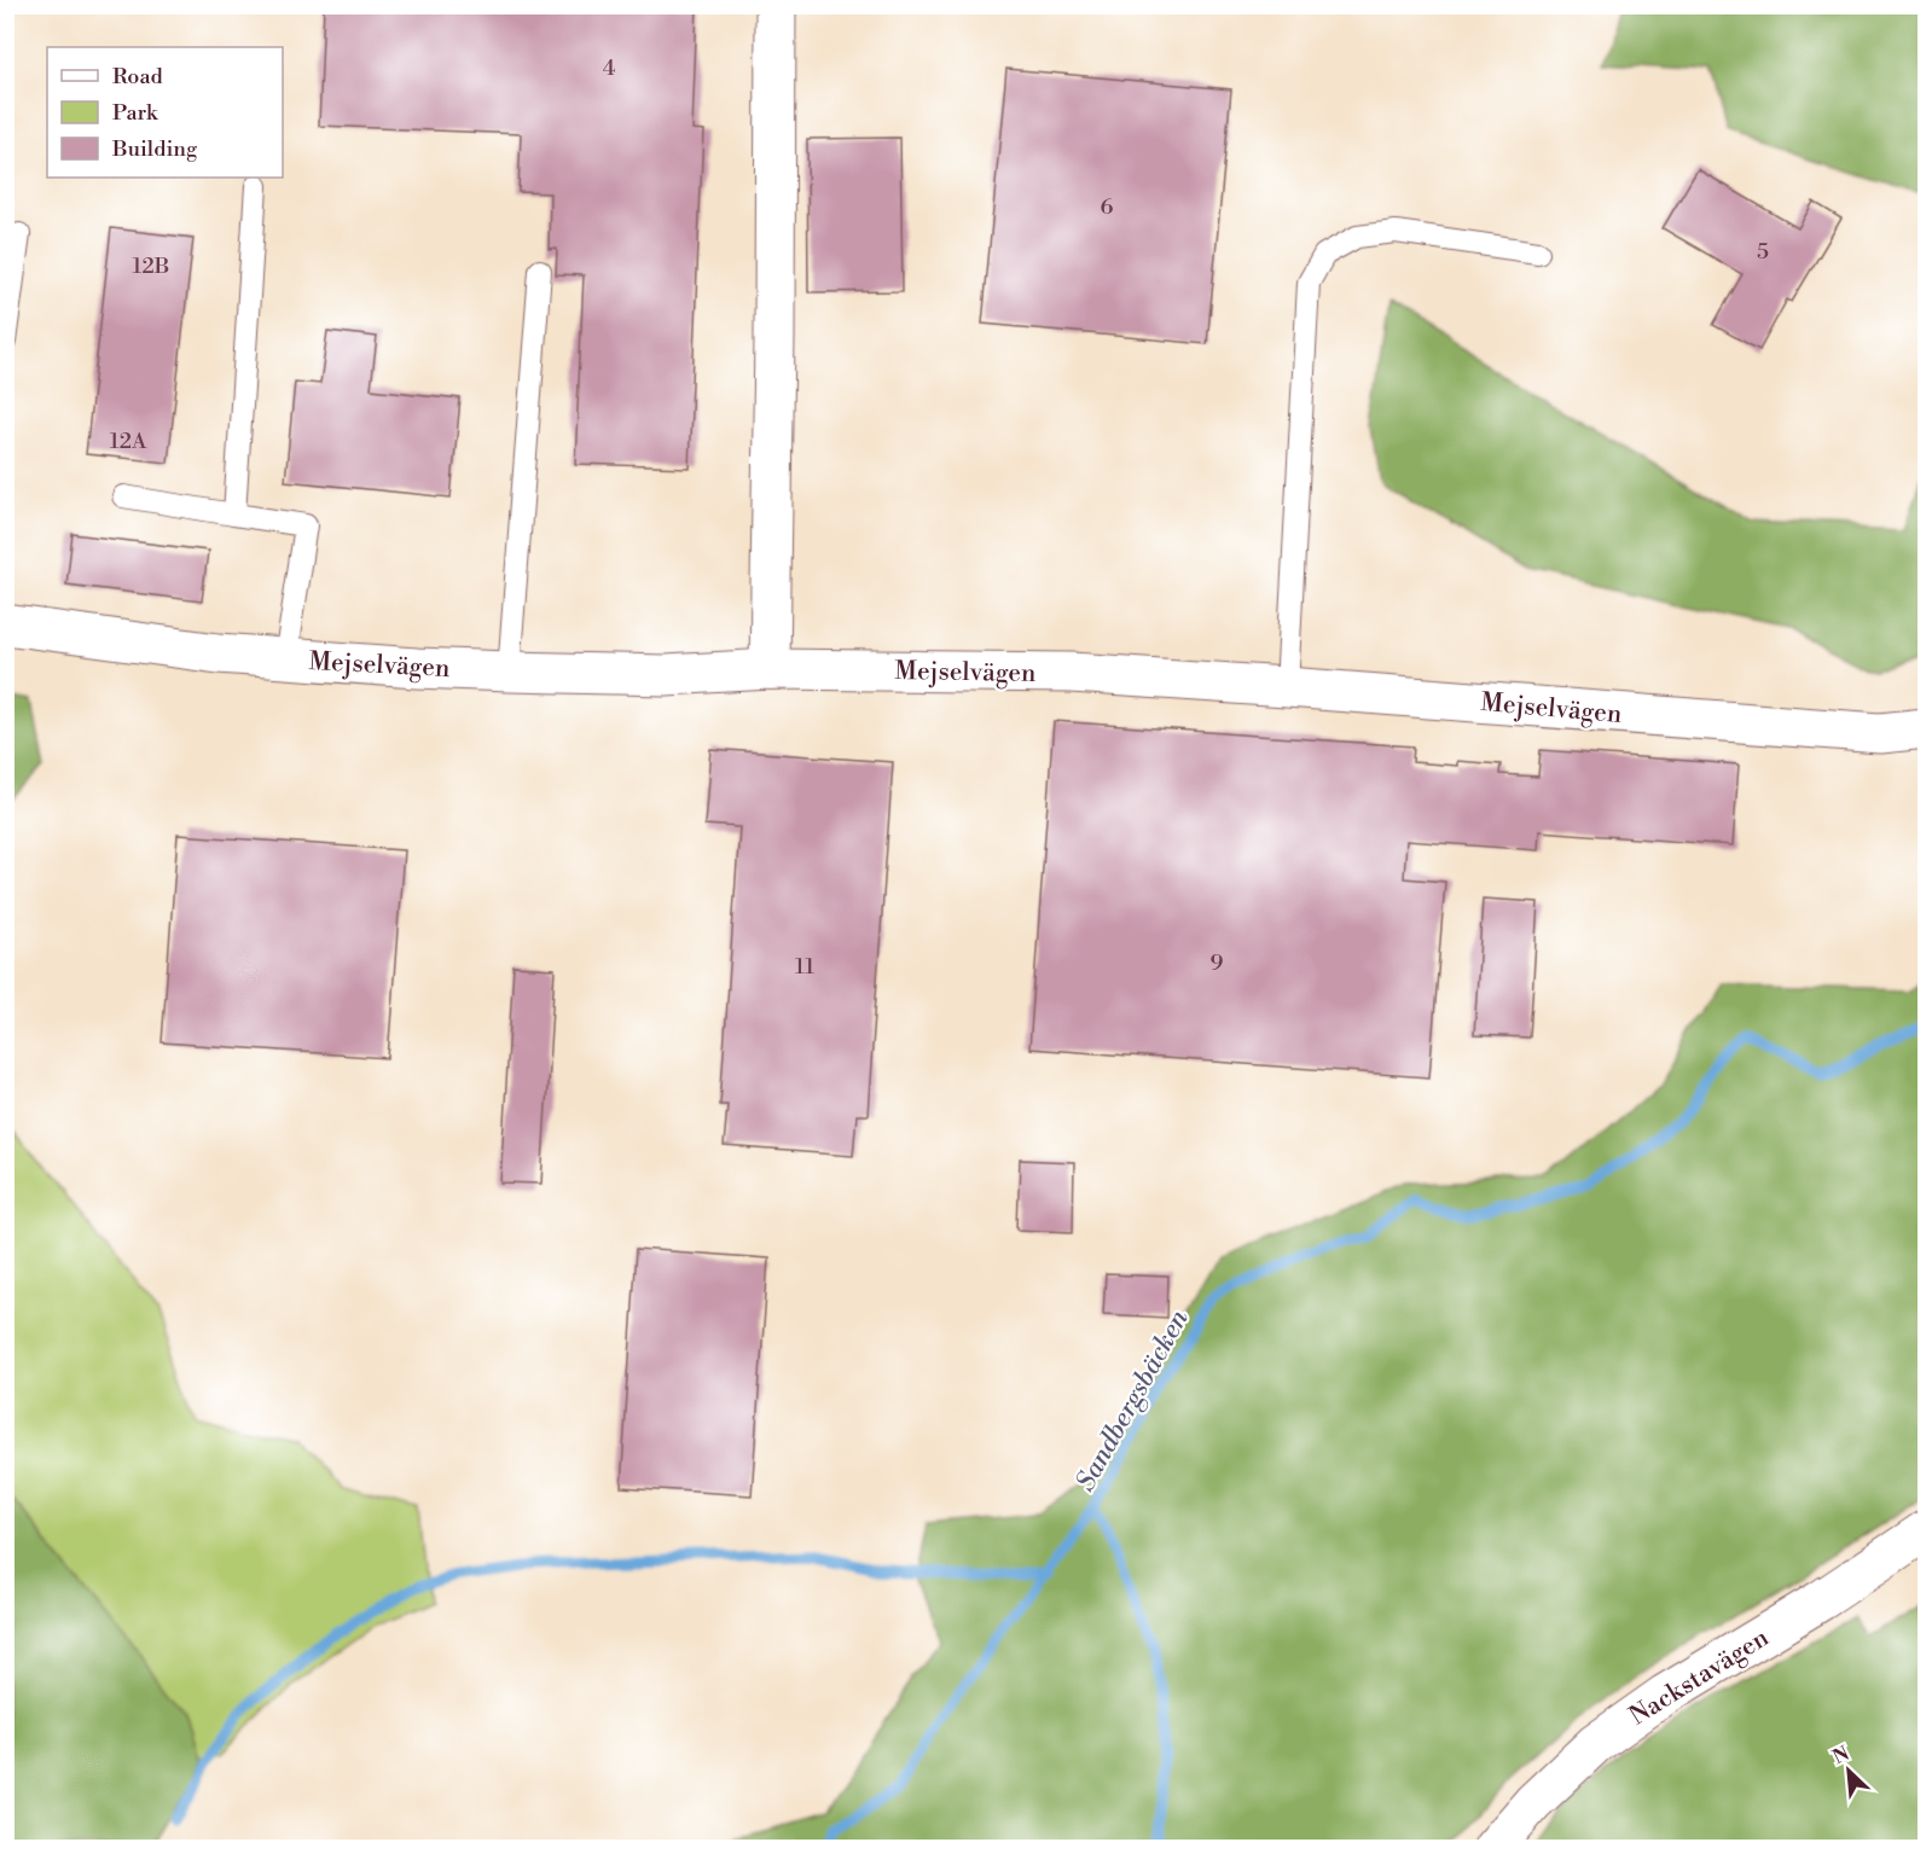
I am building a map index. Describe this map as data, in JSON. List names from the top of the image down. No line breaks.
{"streets":{"street":["Mejselvägen","Nackstavägen"]},"water":["Sandbergsbäcken"],"house_numbers":["4","6","5","12B","12A","9","11"],"legend":["Road","Park","Building"],"north":"top left"}
